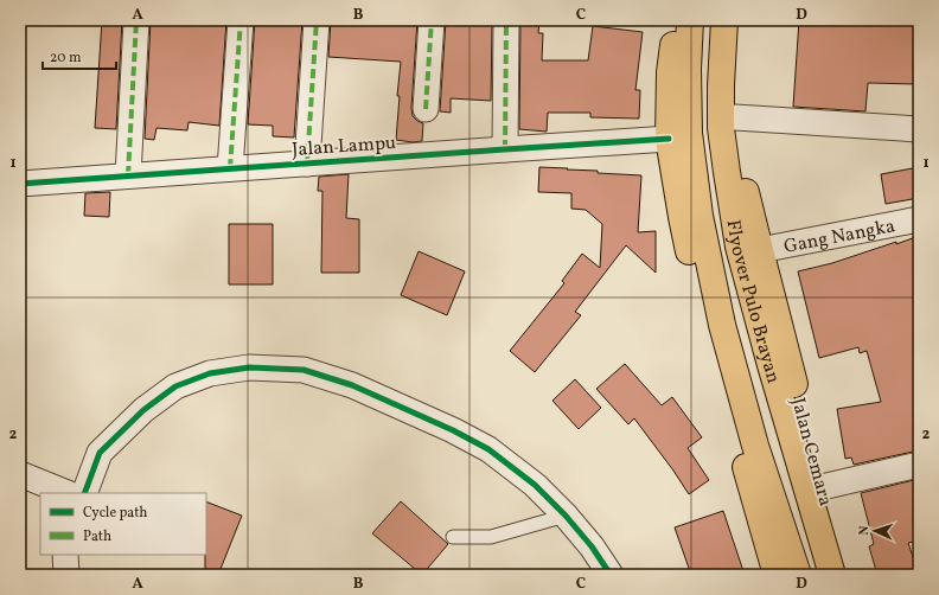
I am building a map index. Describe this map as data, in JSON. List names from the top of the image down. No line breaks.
{"streets":{"highway":["Flyover Pulo Brayan","Jalan Cemara"],"street":["Jalan Lampu","Gang Nangka"]},"crossings":[["Gang Nangka","Jalan Cemara"]],"legend":["Cycle path","Path"],"scale_bar":"20 m","north":"left","grid":{"columns":["A","B","C","D"],"rows":["1","2"]}}
